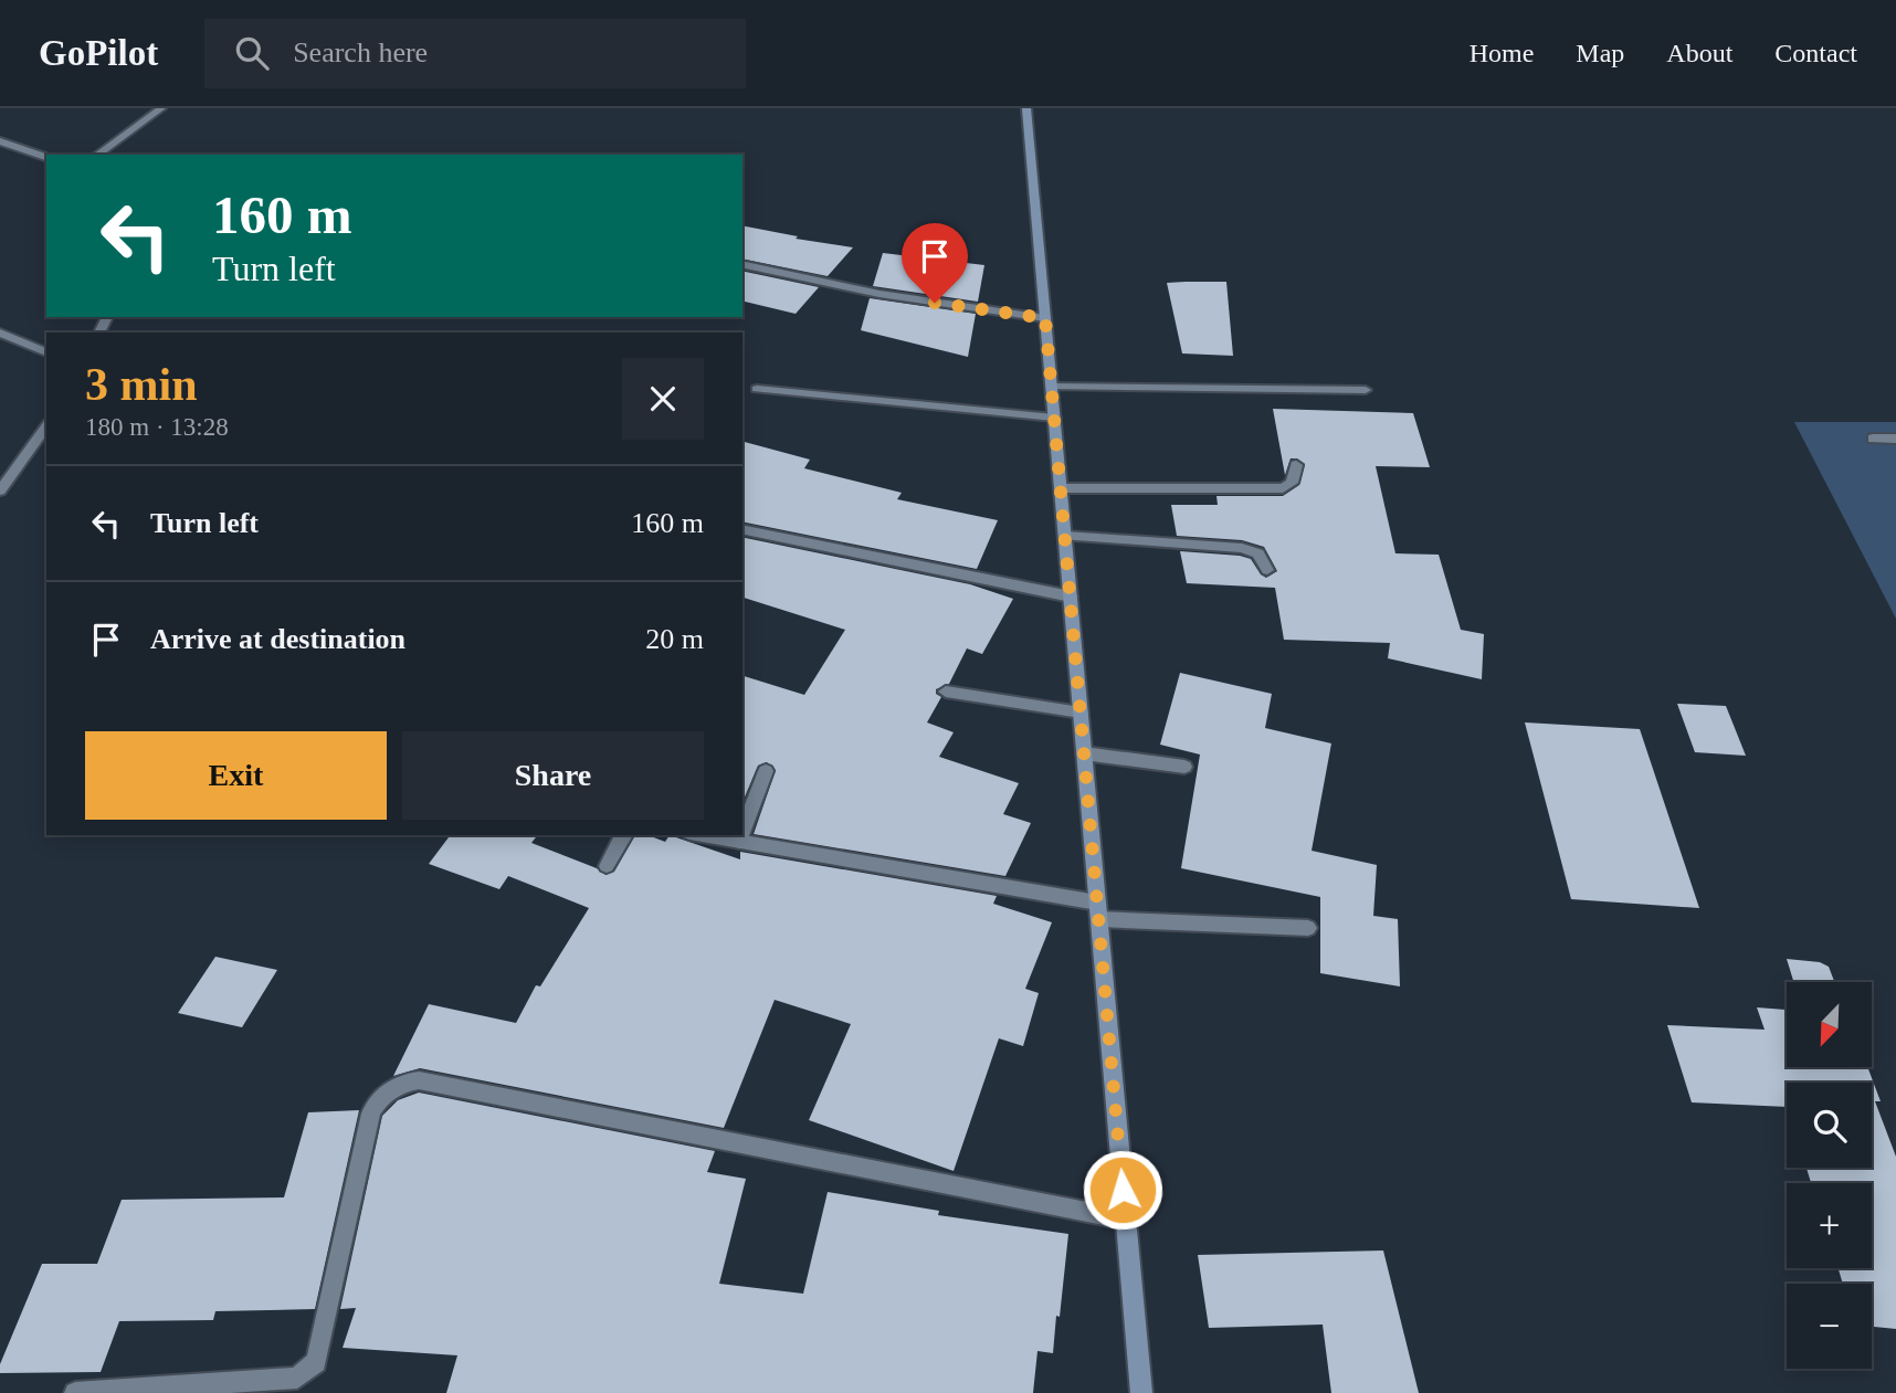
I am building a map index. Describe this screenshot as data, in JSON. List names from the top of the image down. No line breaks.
{"north":"bottom left","page":{"header":"GoPilot","search":"Search here","nav":["Home","Map","About","Contact"],"turn":["160 m","Turn left"],"heading":["3 min","180 m · 13:28"],"list":[{"name":"Turn left","value":"160 m"},{"name":"Arrive at destination","value":"20 m"}],"buttons":["Exit","Share"],"map_buttons":["+","−"]}}
